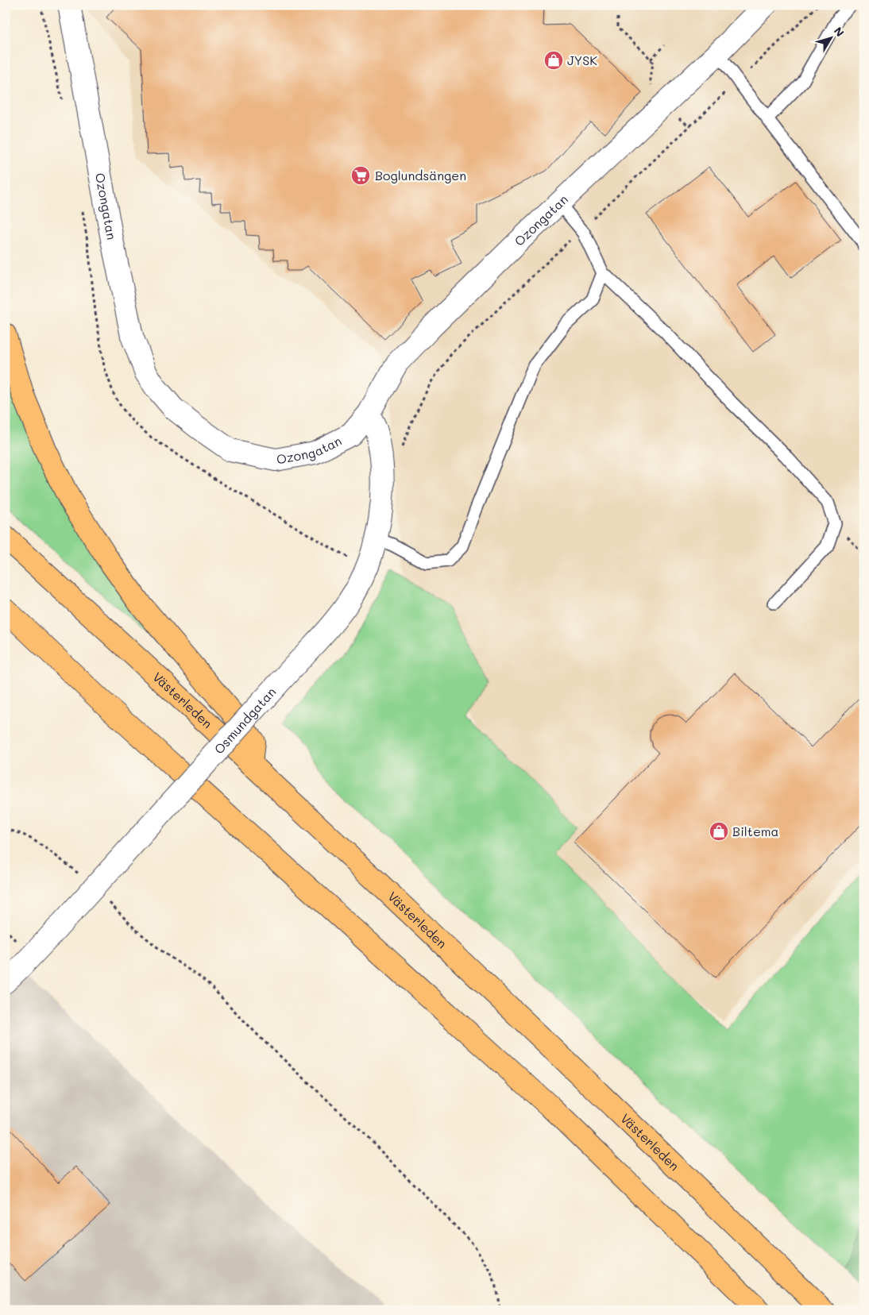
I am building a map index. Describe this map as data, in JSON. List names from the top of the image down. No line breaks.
{"streets":{"highway":["Västerleden"],"street":["Ozongatan","Osmundgatan"]},"crossings":[["Ozongatan","Osmundgatan"]],"places":{"shop":["JYSK","Biltema"],"supermarket":["Boglundsängen"]},"north":"top right"}
